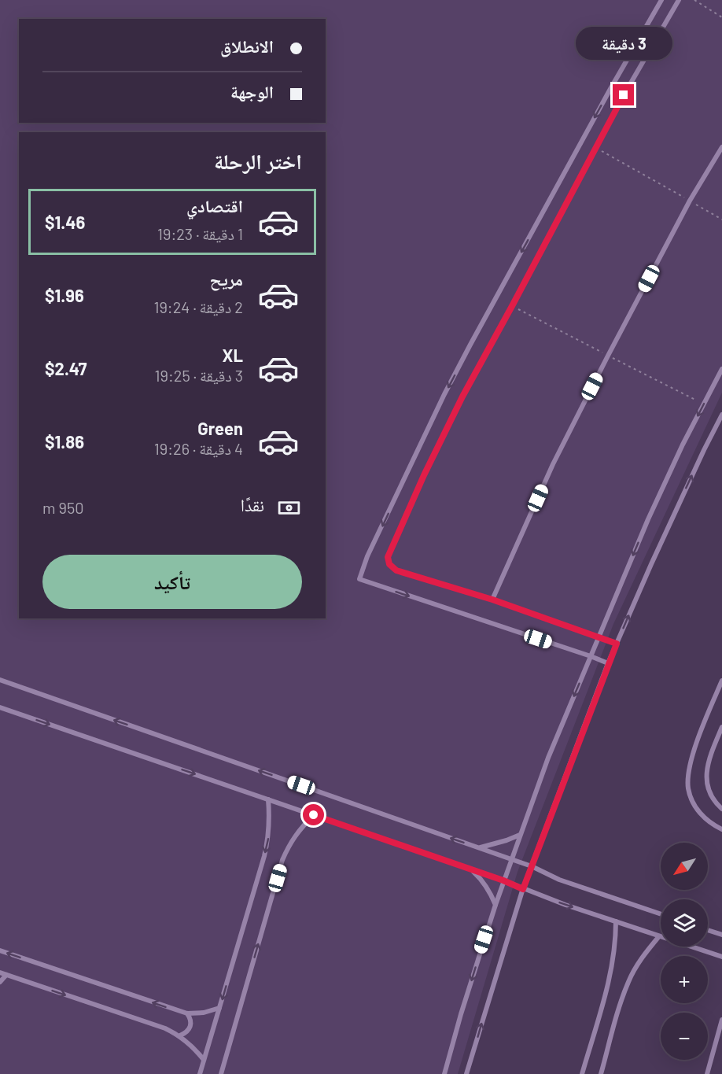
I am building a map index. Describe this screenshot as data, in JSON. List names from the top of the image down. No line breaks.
{"north":"bottom left","page":{"banner":["الانطلاق","الوجهة"],"bubble":"3 دقيقة","heading":"اختر الرحلة","list":[{"name":"اقتصادي","note":"1 دقيقة · 19:23","value":"$1.46"},{"name":"مريح","note":"2 دقيقة · 19:24","value":"$1.96"},{"name":"XL","note":"3 دقيقة · 19:25","value":"$2.47"},{"name":"Green","note":"4 دقيقة · 19:26","value":"$1.86"}],"pay":["نقدًا","950 m"],"buttons":"تأكيد","map_buttons":["+","−"]}}
